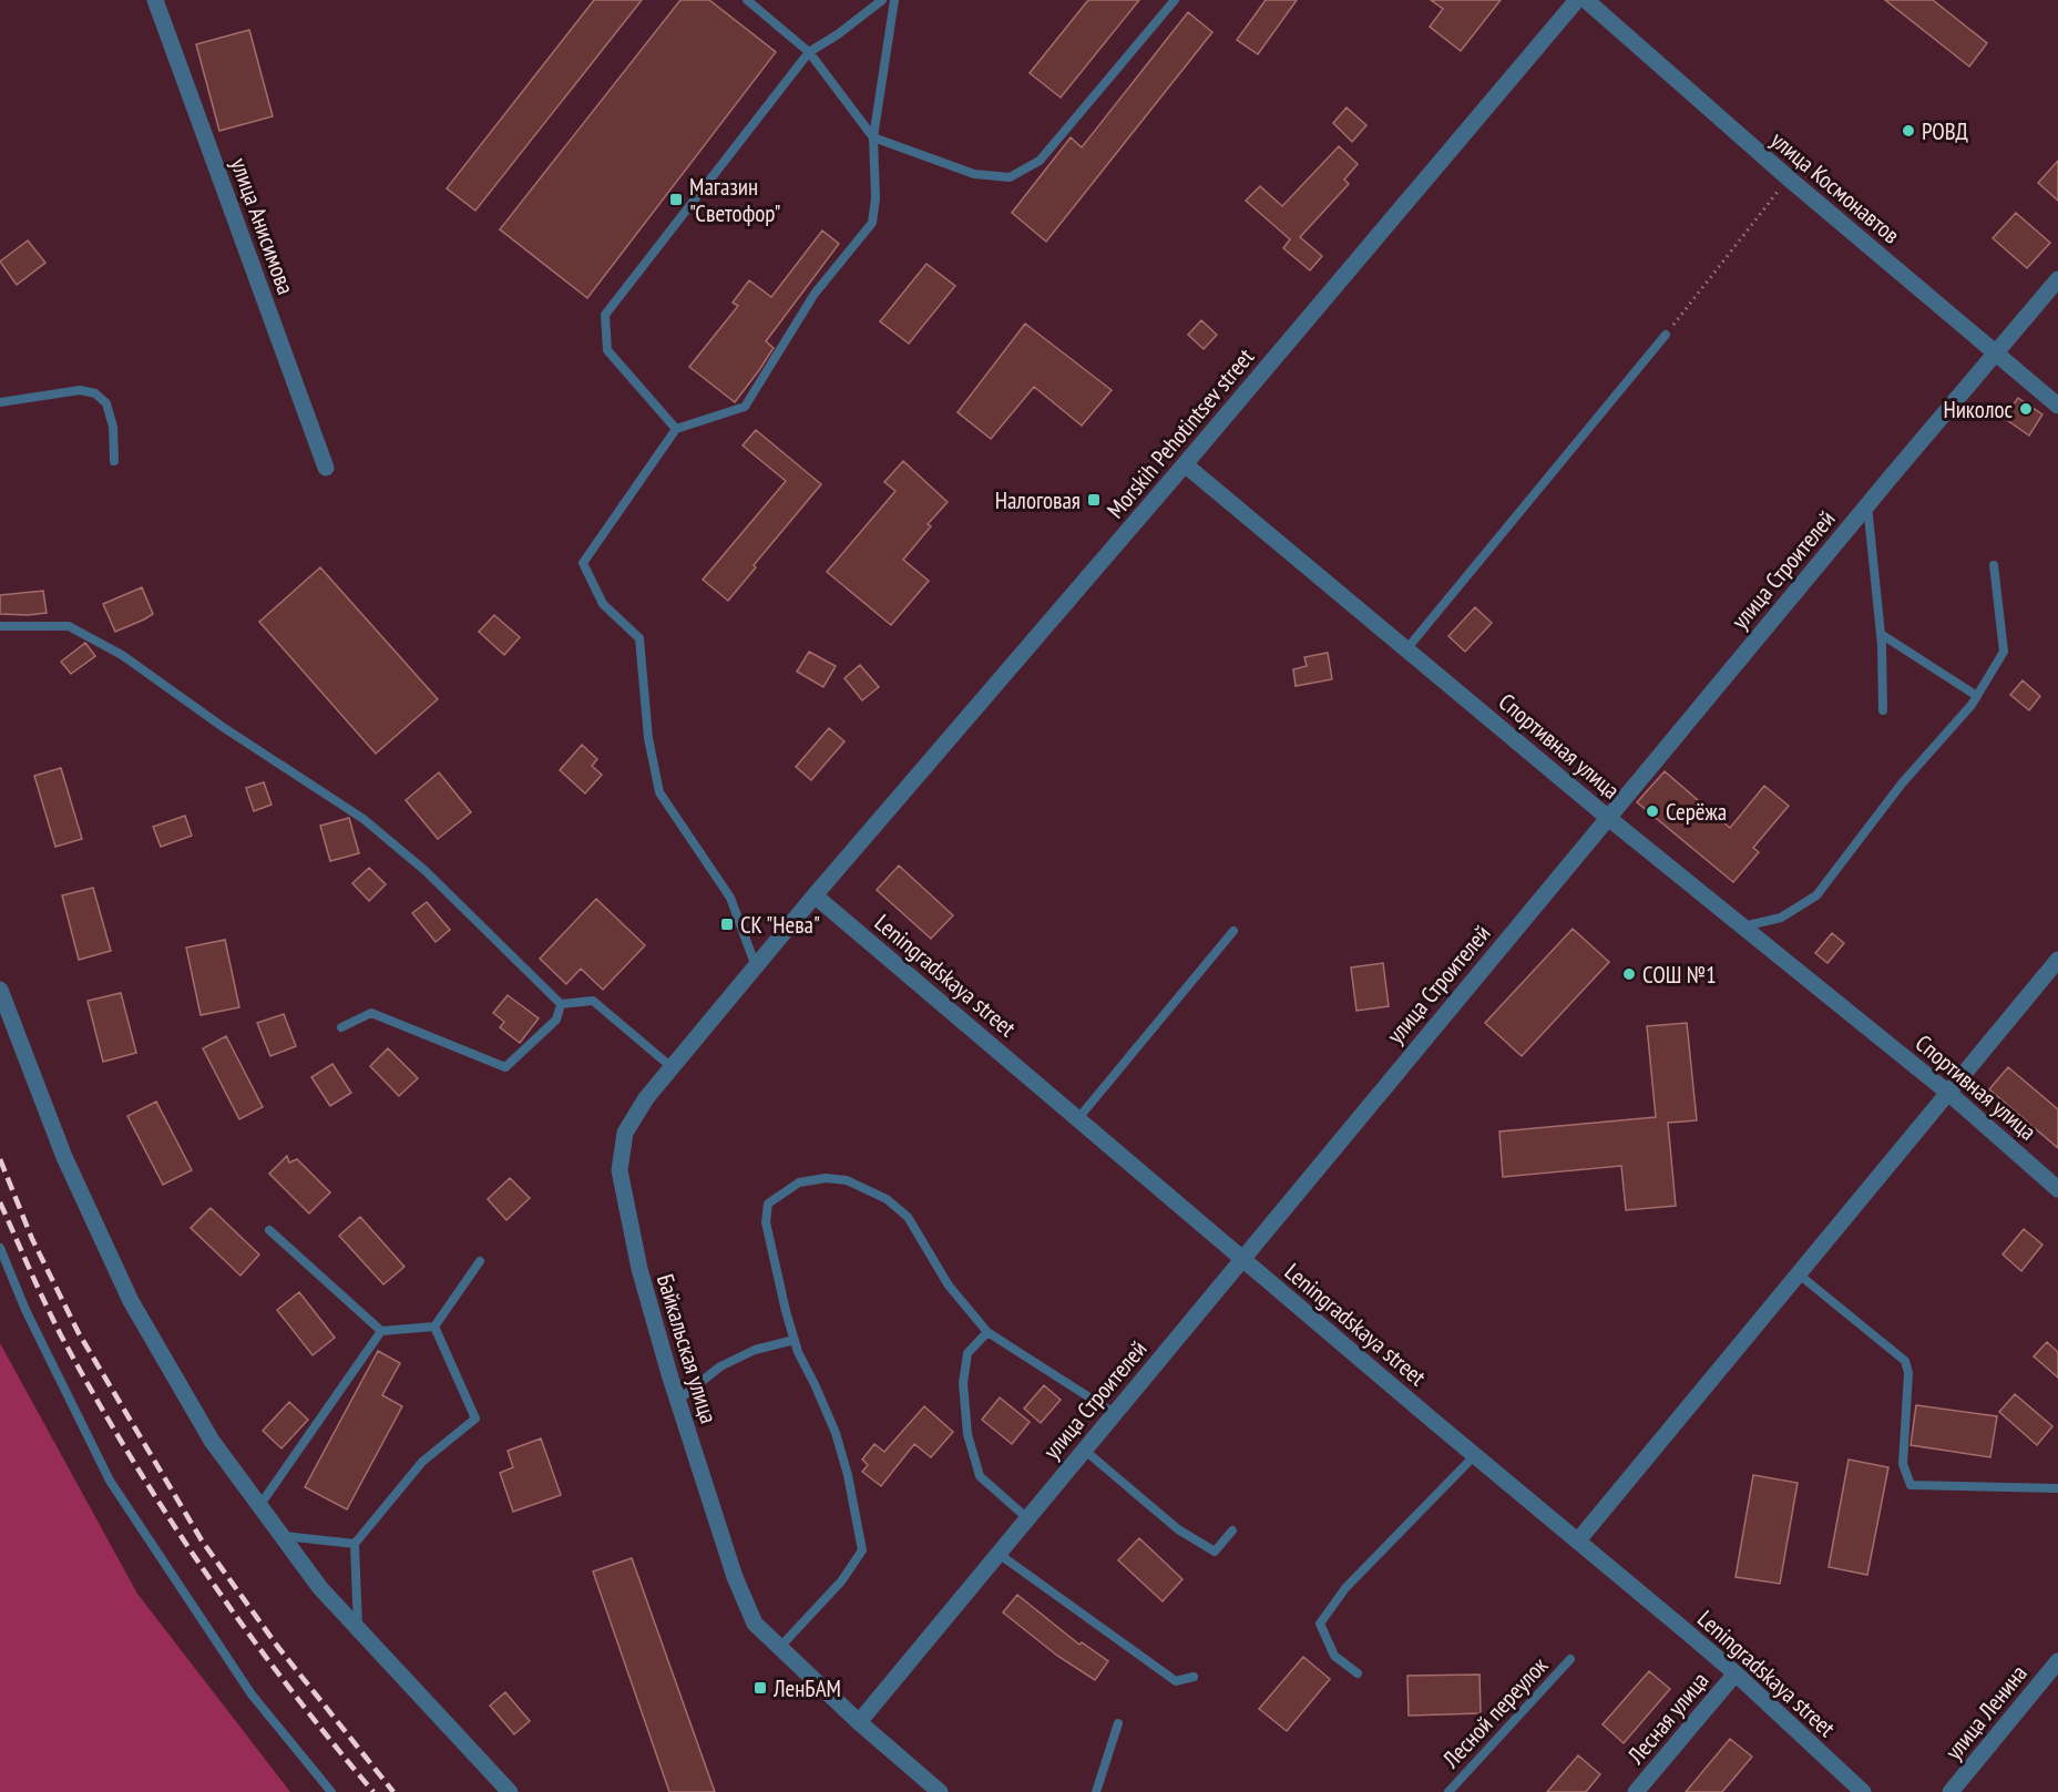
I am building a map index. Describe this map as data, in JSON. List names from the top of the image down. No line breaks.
{"streets":{"street":["улица Космонавтов","улица Анисимова","Morskih Pehotintsev street","улица Строителей","Спортивная улица","Leningradskaya street","Байкальская улица","улица Ленина","Лесная улица"],"lane":["Лесной переулок"]},"crossings":[["улица Космонавтов","улица Строителей"],["Morskih Pehotintsev street","Спортивная улица"],["Morskih Pehotintsev street","Leningradskaya street"],["Morskih Pehotintsev street","Байкальская улица"],["улица Строителей","Спортивная улица"],["улица Строителей","Leningradskaya street"],["улица Строителей","Байкальская улица"],["Leningradskaya street","Байкальская улица"],["Leningradskaya street","Лесная улица"]],"places":{"other":["РОВД","Николос","Серёжа","СОШ №1"],"transit":["Магазин \"Светофор\"","Налоговая","СК \"Нева\"","ЛенБАМ"]}}
